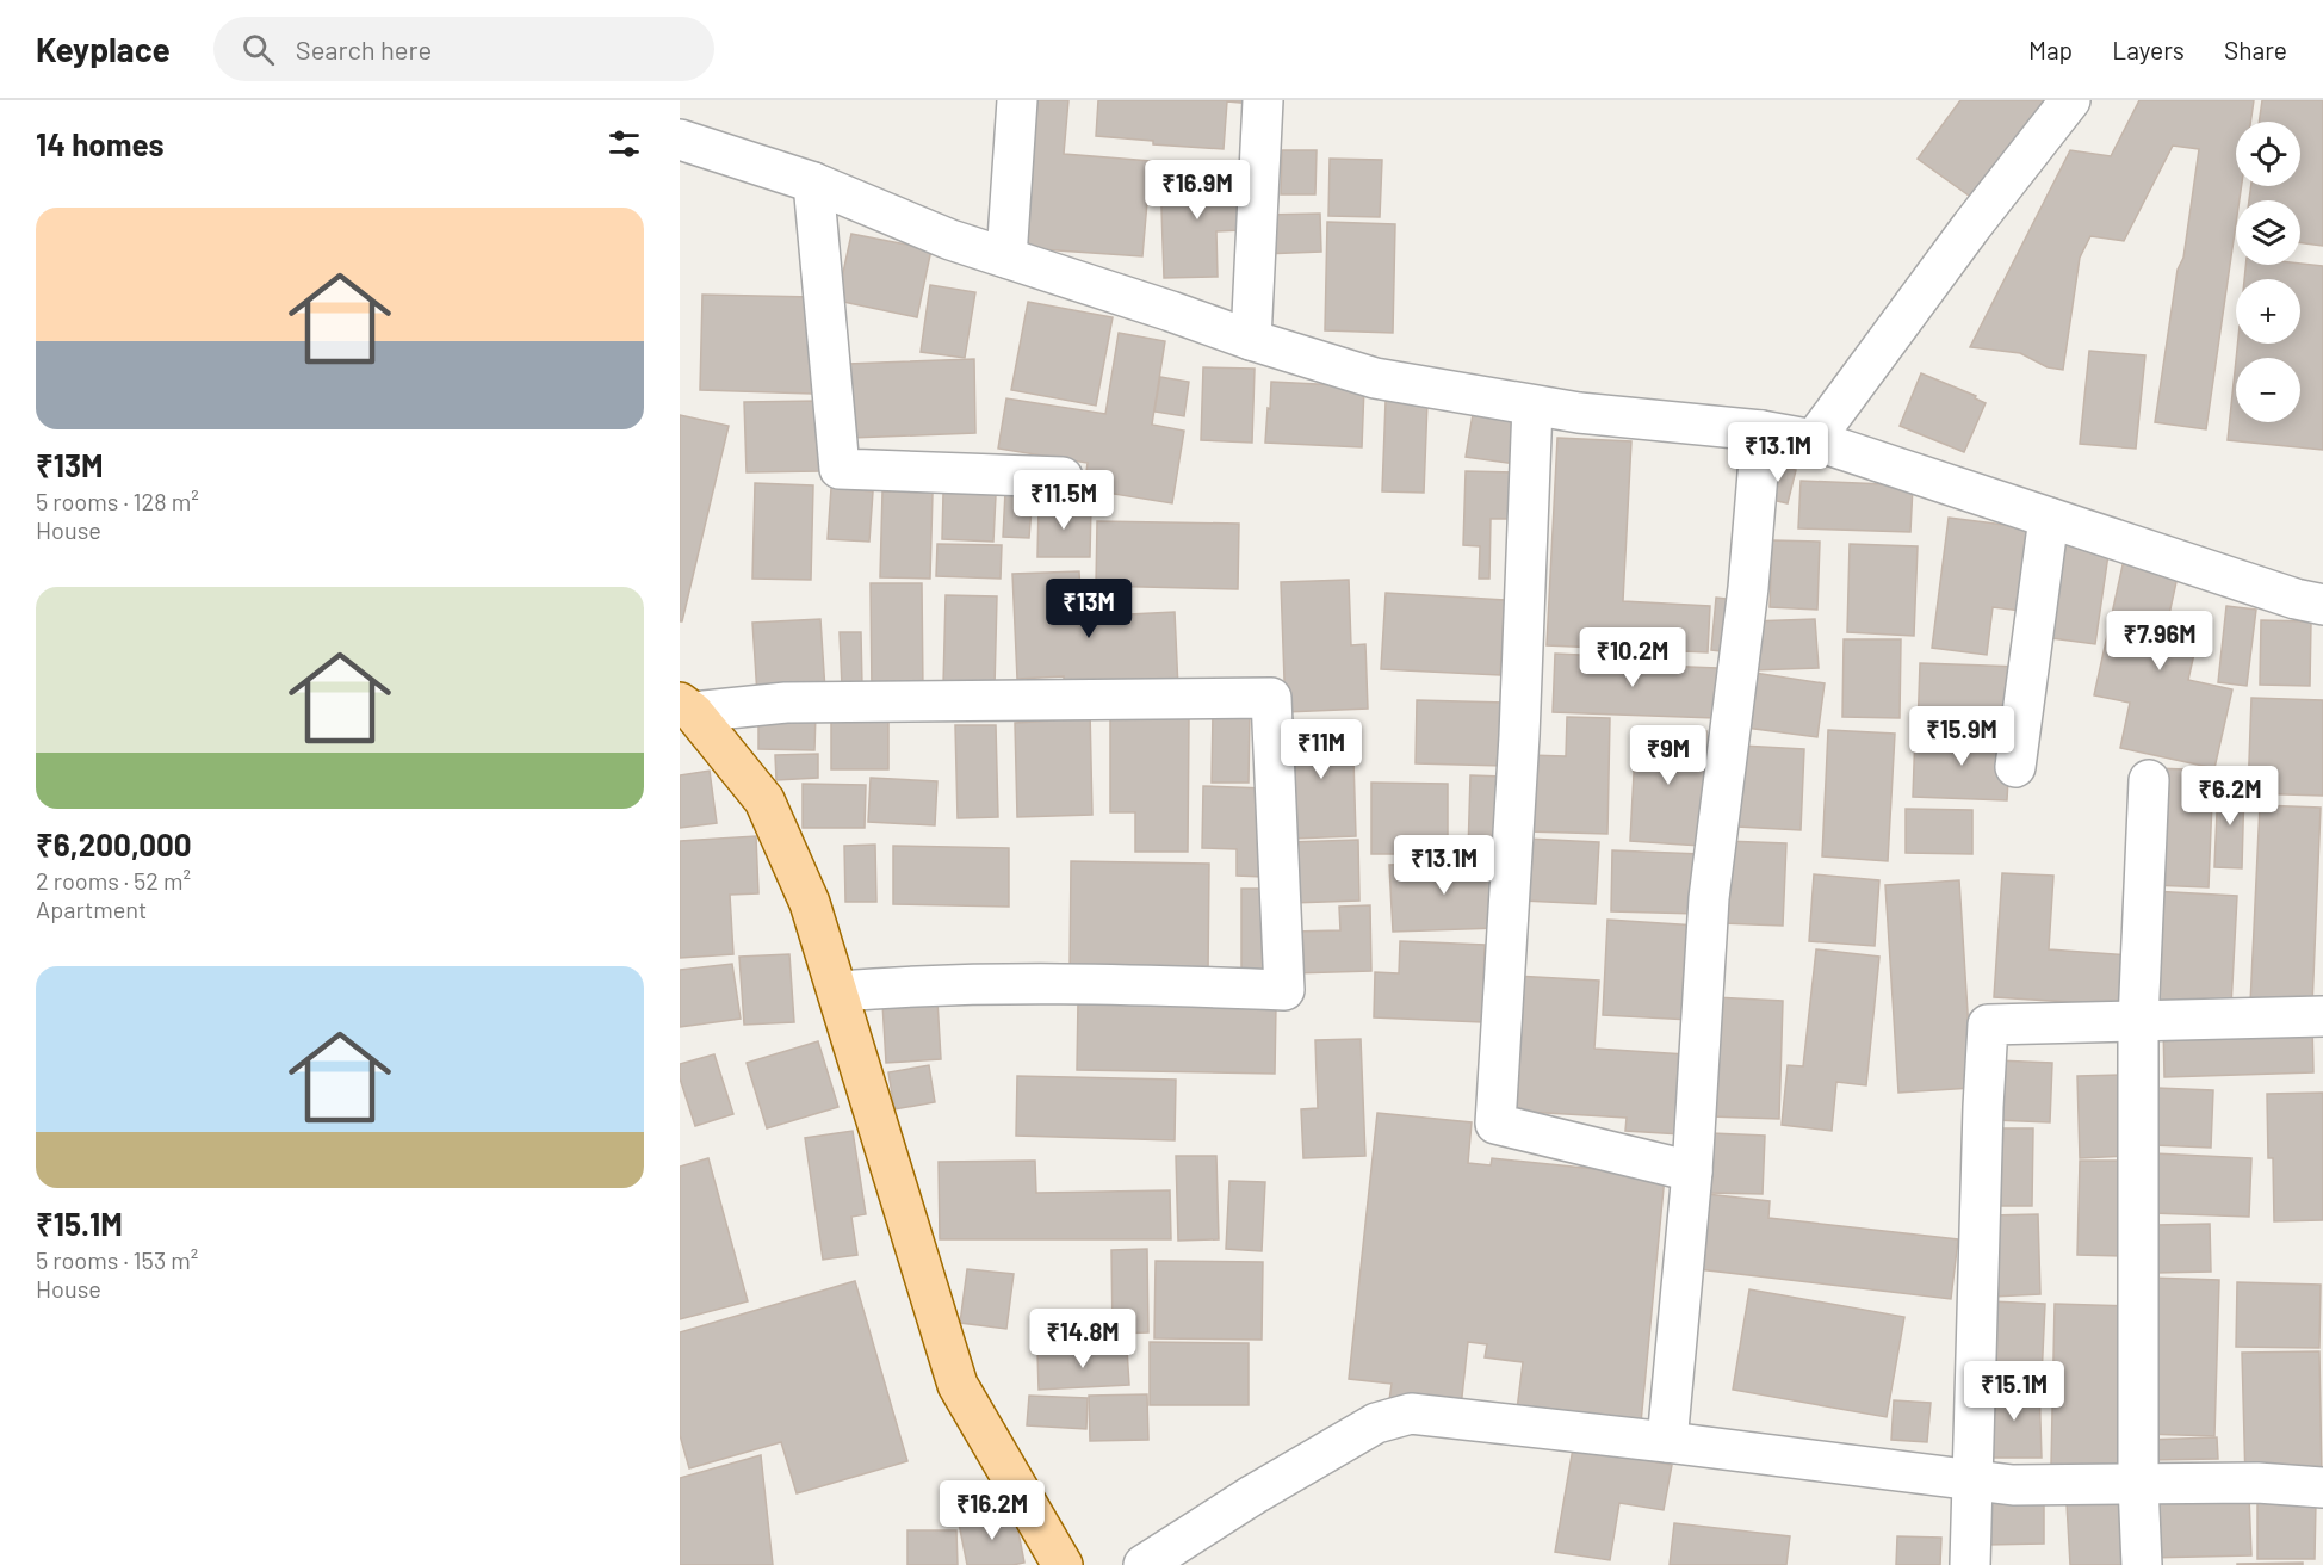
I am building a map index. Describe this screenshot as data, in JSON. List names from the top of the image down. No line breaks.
{"page":{"header":"Keyplace","search":"Search here","nav":["Map","Layers","Share"],"heading":"14 homes","map_buttons":["+","−"],"price":["₹16.9M","₹13.1M","₹11.5M","₹13M","₹7.96M","₹10.2M","₹15.9M","₹11M","₹9M","₹6.2M","₹13.1M","₹14.8M","₹15.1M","₹16.2M"],"list":[{"name":"₹13M","note":"5 rooms · 128 m² · House"},{"name":"₹6,200,000","note":"2 rooms · 52 m² · Apartment"},{"name":"₹15.1M","note":"5 rooms · 153 m² · House"}]}}
